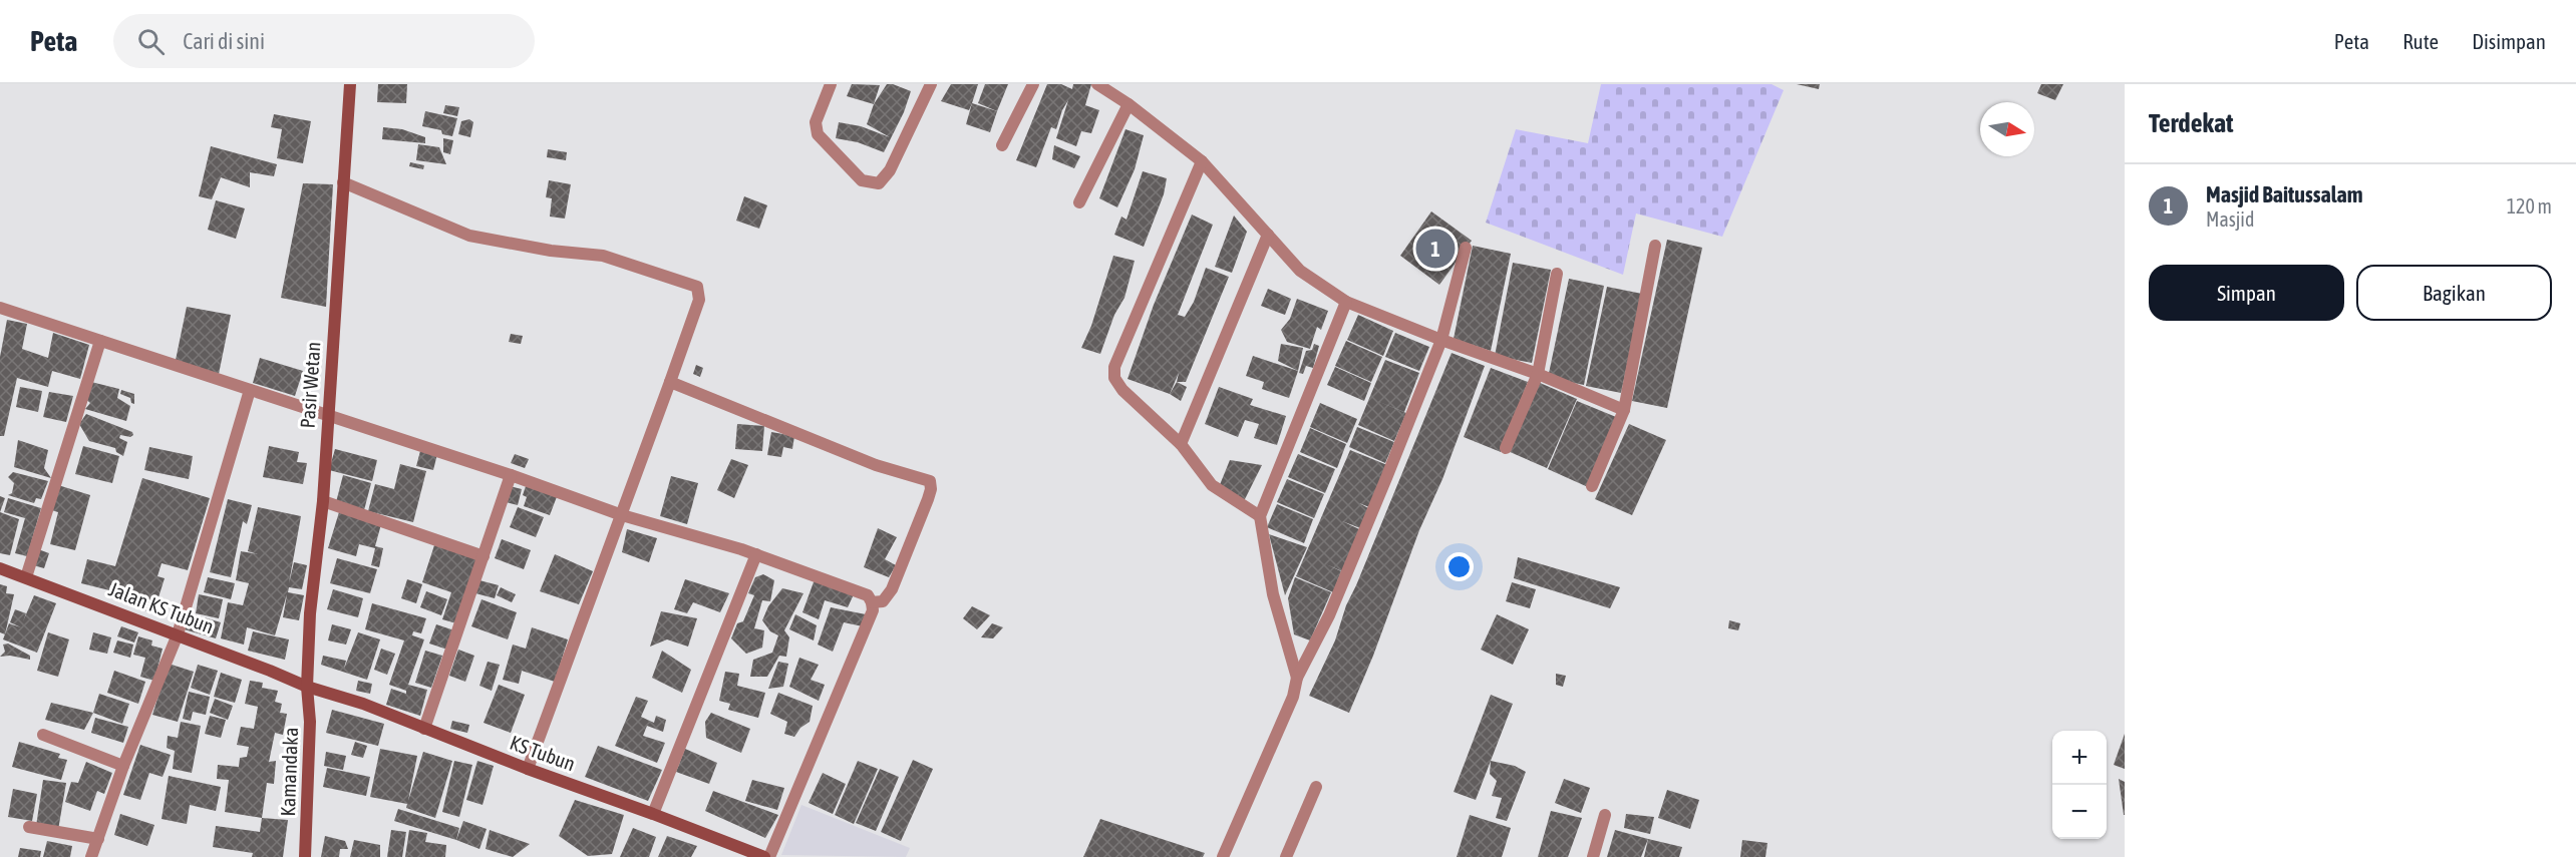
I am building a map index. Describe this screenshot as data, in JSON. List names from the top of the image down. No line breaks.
{"streets":{"main road":["Pasir Wetan","Jalan KS Tubun","KS Tubun","Kamandaka"]},"crossings":[["Pasir Wetan","Jalan KS Tubun"],["Pasir Wetan","KS Tubun"],["Pasir Wetan","Kamandaka"],["Jalan KS Tubun","KS Tubun"],["Jalan KS Tubun","Kamandaka"],["KS Tubun","Kamandaka"]],"north":"right","page":{"header":"Peta","search":"Cari di sini","nav":["Peta","Rute","Disimpan"],"heading":"Terdekat","list":[{"mark":"1","name":"Masjid Baitussalam","note":"Masjid","value":"120 m"}],"pins":"1","buttons":["Simpan","Bagikan"],"map_buttons":["+","−"]}}
